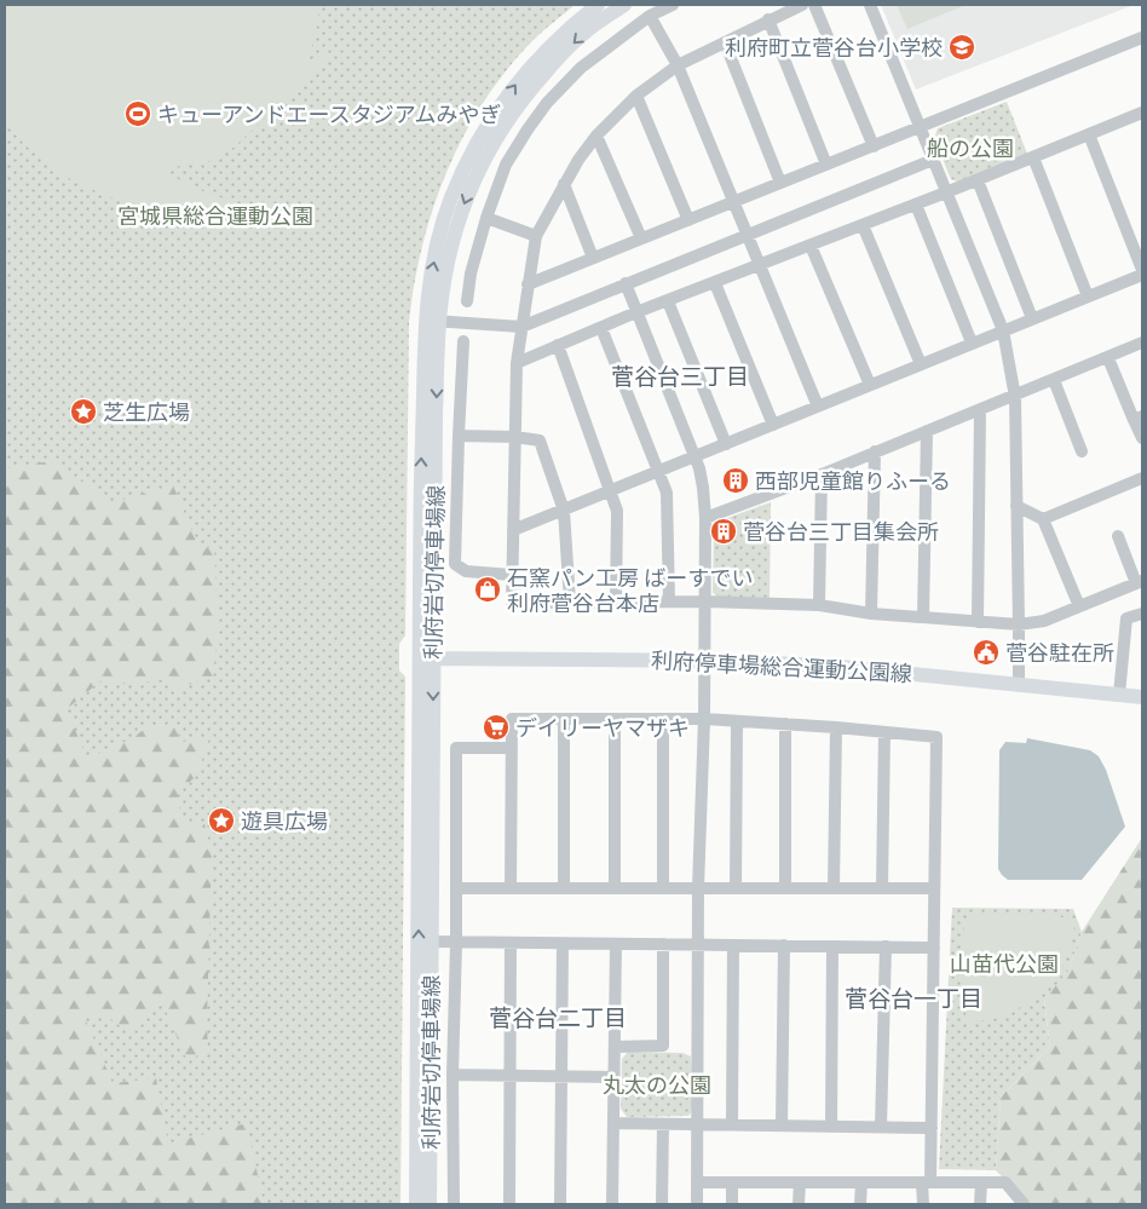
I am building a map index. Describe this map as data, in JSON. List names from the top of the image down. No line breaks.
{"streets":{"main road":["利府岩切停車場線","利府停車場総合運動公園線"]},"crossings":[["利府岩切停車場線","利府停車場総合運動公園線"]],"districts":["菅谷台三丁目","菅谷台一丁目","菅谷台二丁目"],"parks":["船の公園","宮城県総合運動公園","山苗代公園","丸太の公園"],"places":{"school or university":["利府町立菅谷台小学校"],"sports":["キューアンドエースタジアムみやぎ"],"place":["芝生広場","遊具広場"],"building":["西部児童館りふーる","菅谷台三丁目集会所"],"shop":["石窯パン工房 ばーすでい 利府菅谷台本店"],"public building":["菅谷駐在所"],"supermarket":["デイリーヤマザキ"]}}
